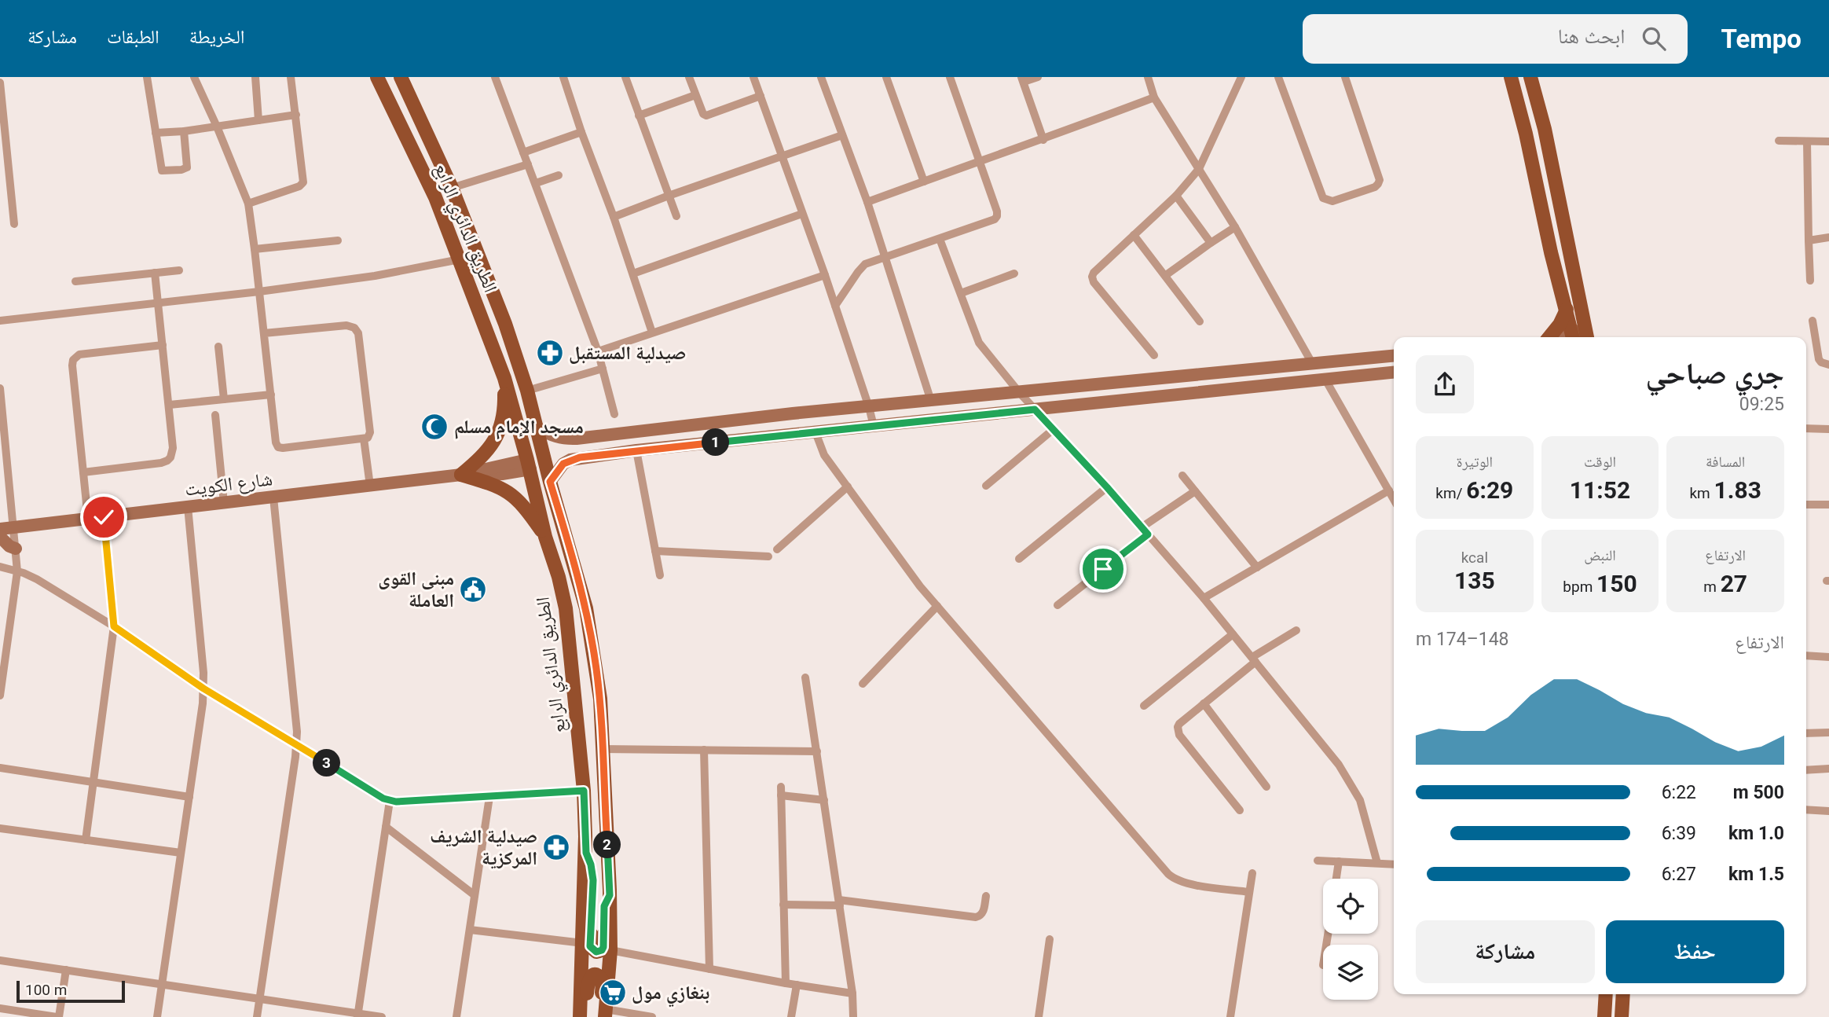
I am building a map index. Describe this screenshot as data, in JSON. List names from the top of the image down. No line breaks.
{"streets":{"main road":["الطريق الدائري الرابع","شارع الكويت"]},"crossings":[["الطريق الدائري الرابع","شارع الكويت"]],"places":{"pharmacy":["صيدلية المستقبل","صيدلية الشريف المركزية"],"mosque":["مسجد الإمام مسلم"],"public building":["مبنى القوى العاملة"],"supermarket":["بنغازي مول"]},"scale_bar":"100 m","page":{"header":"Tempo","search":"ابحث هنا","nav":["الخريطة","الطبقات","مشاركة"],"heading":["جري صباحي","09:25"],"pins":["1","3","2"],"stats":[["المسافة","1.83 km"],["الوقت","11:52"],["الوتيرة","6:29 /km"],["الارتفاع","27 m"],["النبض","150 bpm"],["kcal","135"]],"chart":["الارتفاع","148–174 m"],"list":[{"name":"500 m","note":"6:22"},{"name":"1.0 km","note":"6:39"},{"name":"1.5 km","note":"6:27"}],"buttons":["حفظ","مشاركة"],"scale":"100 m"}}
